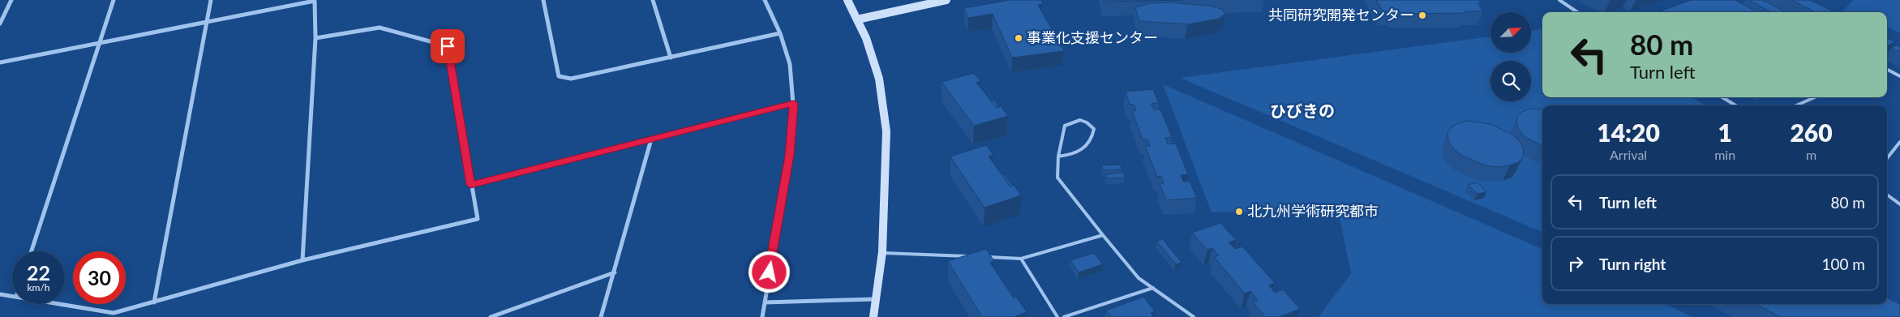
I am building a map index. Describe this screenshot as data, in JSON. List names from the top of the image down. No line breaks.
{"districts":["ひびきの"],"places":["共同研究開発センター","事業化支援センター","北九州学術研究都市"],"north":"top right","page":{"turn":["80 m","Turn left"],"eta":["14:20","Arrival","1","min","260","m"],"list":[{"name":"Turn left","value":"80 m"},{"name":"Turn right","value":"100 m"}],"speed":"22 km/h","limit":"30"}}
